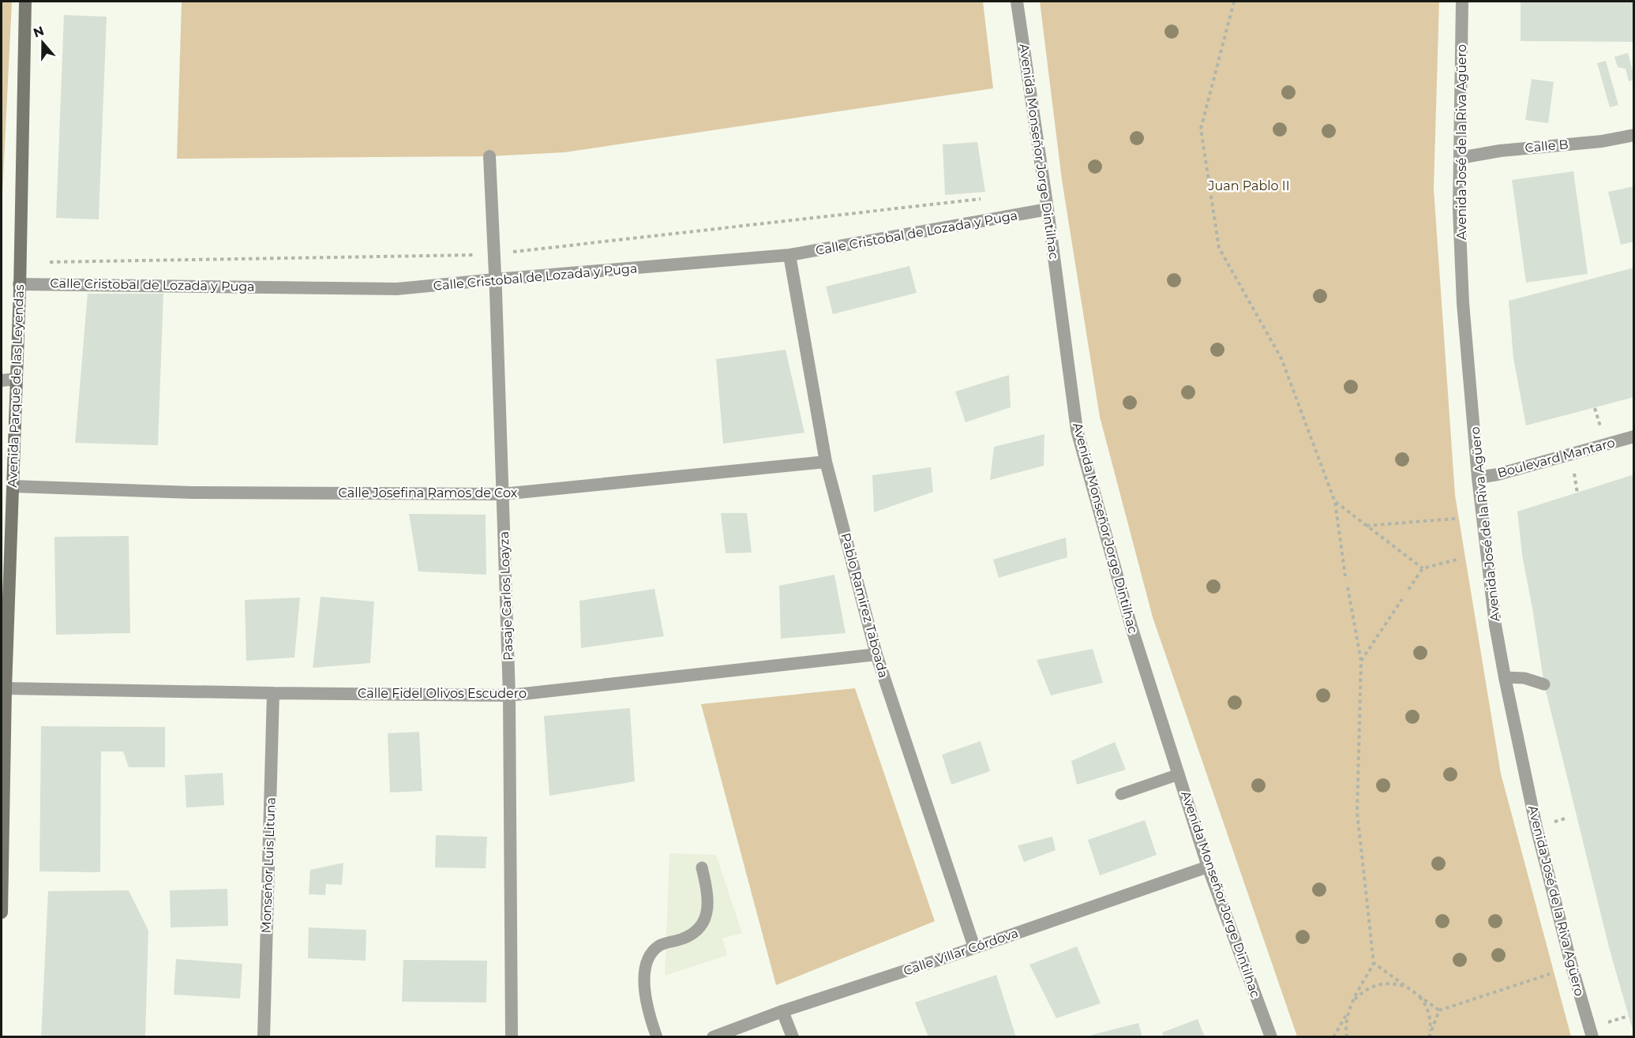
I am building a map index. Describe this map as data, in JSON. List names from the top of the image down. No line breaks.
{"streets":{"main road":["Avenida Parque de las Leyendas"],"street":["Avenida José de la Riva Agüero","Calle B","Avenida Monseñor Jorge Dintilhac","Calle Cristobal de Lozada y Puga","Boulevard Mantaro","Calle Josefina Ramos de Cox","Pasaje Carlos Loayza","Pablo Ramirez Taboada","Calle Fidel Olivos Escudero","Monseñor Luis Lituna","Calle Villar Córdova"]},"crossings":[["Avenida José de la Riva Agüero","Calle B"],["Avenida José de la Riva Agüero","Boulevard Mantaro"],["Avenida Monseñor Jorge Dintilhac","Calle Cristobal de Lozada y Puga"],["Avenida Monseñor Jorge Dintilhac","Calle Villar Córdova"],["Calle Cristobal de Lozada y Puga","Avenida Parque de las Leyendas"],["Calle Cristobal de Lozada y Puga","Pasaje Carlos Loayza"],["Calle Cristobal de Lozada y Puga","Pablo Ramirez Taboada"],["Avenida Parque de las Leyendas","Calle Josefina Ramos de Cox"],["Avenida Parque de las Leyendas","Calle Fidel Olivos Escudero"],["Calle Josefina Ramos de Cox","Pasaje Carlos Loayza"],["Calle Josefina Ramos de Cox","Pablo Ramirez Taboada"],["Pasaje Carlos Loayza","Calle Fidel Olivos Escudero"],["Pablo Ramirez Taboada","Calle Fidel Olivos Escudero"],["Pablo Ramirez Taboada","Calle Villar Córdova"],["Calle Fidel Olivos Escudero","Monseñor Luis Lituna"]],"parks":["Juan Pablo II"],"north":"top"}
